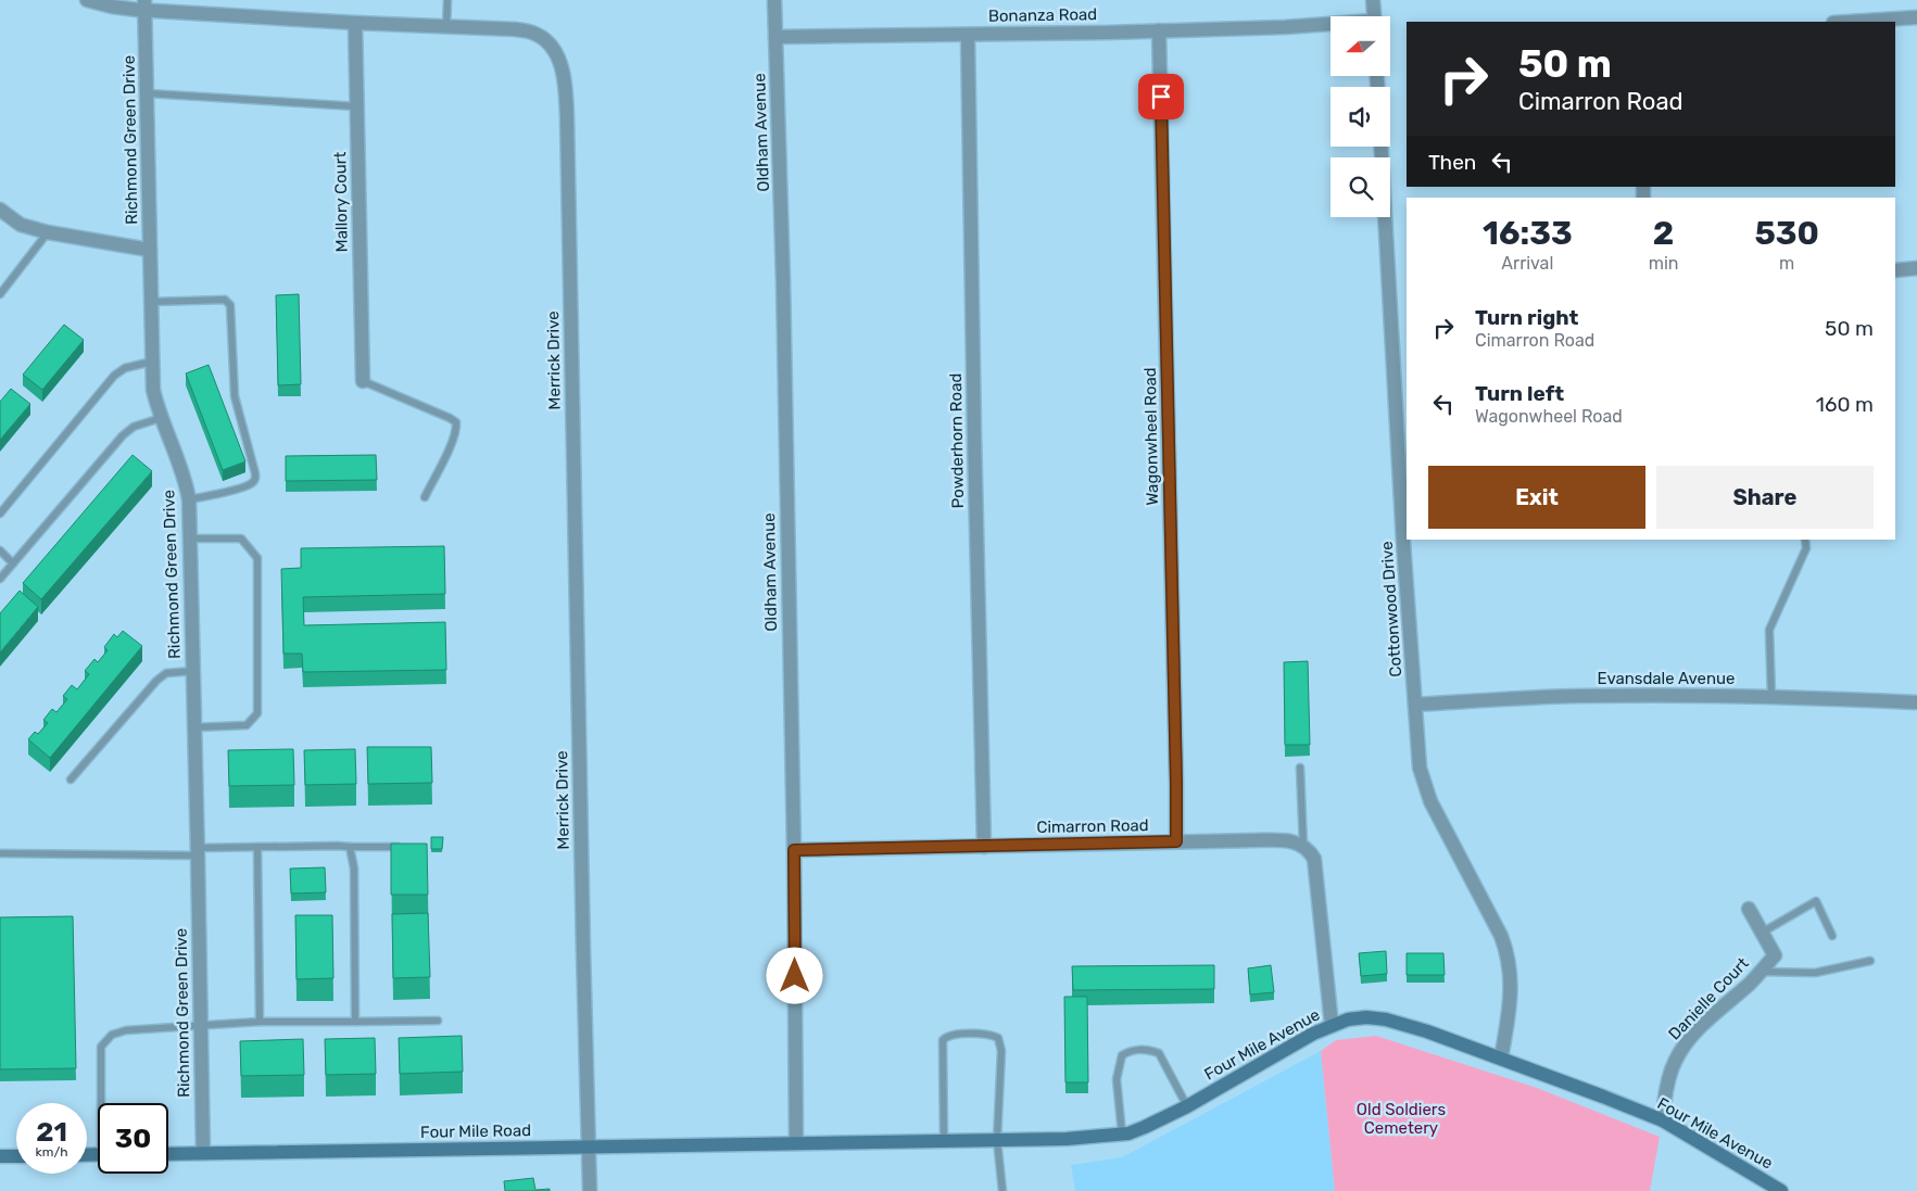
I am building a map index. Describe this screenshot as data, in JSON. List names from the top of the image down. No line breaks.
{"streets":{"street":["Bonanza Road","Oldham Avenue","Richmond Green Drive","Mallory Court","Merrick Drive","Wagonwheel Road","Powderhorn Road","Cottonwood Drive","Evansdale Avenue","Cimarron Road","Danielle Court","Four Mile Avenue","Four Mile Road"]},"crossings":[["Bonanza Road","Oldham Avenue"],["Bonanza Road","Wagonwheel Road"],["Bonanza Road","Powderhorn Road"],["Oldham Avenue","Cimarron Road"],["Oldham Avenue","Four Mile Avenue"],["Oldham Avenue","Four Mile Road"],["Richmond Green Drive","Merrick Drive"],["Richmond Green Drive","Four Mile Road"],["Mallory Court","Merrick Drive"],["Merrick Drive","Four Mile Road"],["Wagonwheel Road","Cimarron Road"],["Powderhorn Road","Cimarron Road"],["Cottonwood Drive","Evansdale Avenue"],["Cottonwood Drive","Four Mile Avenue"],["Danielle Court","Four Mile Avenue"],["Four Mile Avenue","Four Mile Road"]],"parks":["Old Soldiers Cemetery"],"north":"left","page":{"turn":["50 m","Cimarron Road"],"then":"Then","eta":["16:33","Arrival","2","min","530","m"],"list":[{"name":"Turn right","note":"Cimarron Road","value":"50 m"},{"name":"Turn left","note":"Wagonwheel Road","value":"160 m"}],"buttons":["Exit","Share"],"speed":"21 km/h","limit":"30"}}
